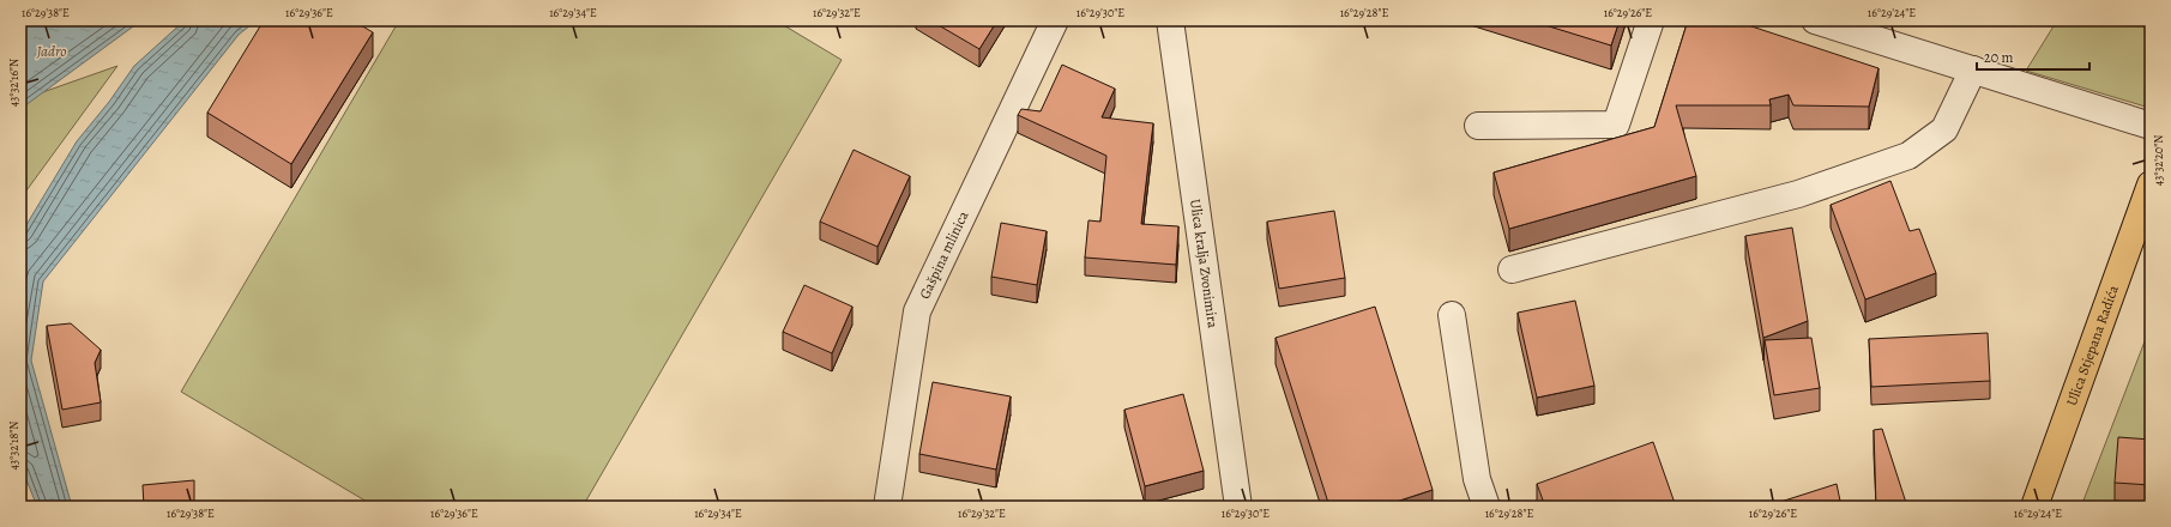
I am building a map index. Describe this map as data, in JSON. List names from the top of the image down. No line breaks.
{"streets":{"main road":["Ulica Stjepana Radića"],"street":["Gašpina mlinica","Ulica kralja Zvonimira"]},"water":["Jadro"],"scale_bar":"20 m","coordinates":["16°29'38\"E","16°29'36\"E","16°29'34\"E","16°29'32\"E","16°29'30\"E","16°29'28\"E","16°29'26\"E","16°29'24\"E","43°32'16\"N","43°32'20\"N","43°32'18\"N"]}
